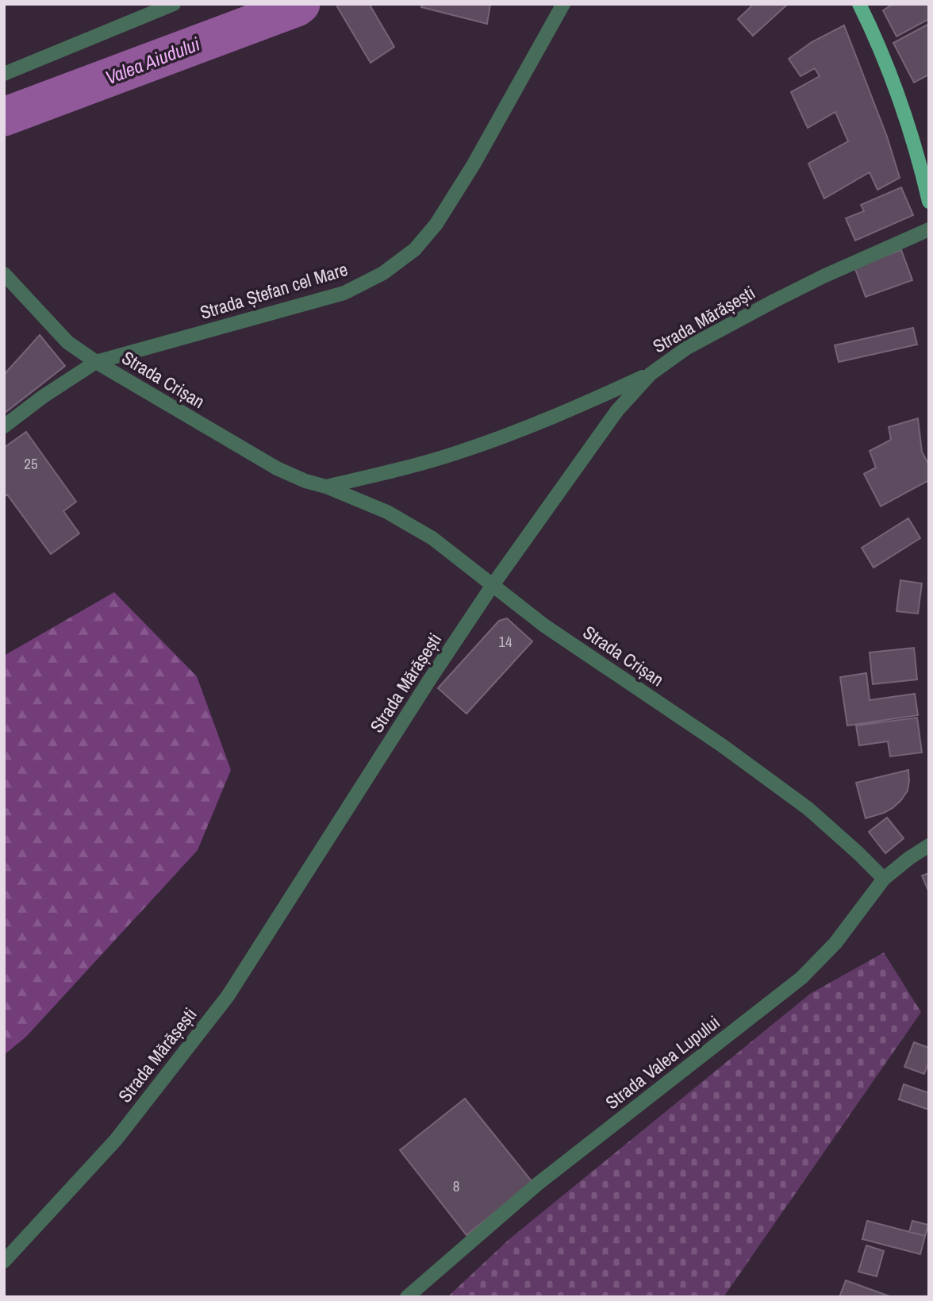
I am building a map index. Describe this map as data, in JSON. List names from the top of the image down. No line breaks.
{"streets":{"street":["Strada Ștefan cel Mare","Strada Mărășești","Strada Crișan","Strada Valea Lupului"]},"crossings":[["Strada Ștefan cel Mare","Strada Crișan"],["Strada Mărășești","Strada Crișan"],["Strada Crișan","Strada Valea Lupului"]],"water":["Valea Aiudului"],"house_numbers":["25","14","8"]}
